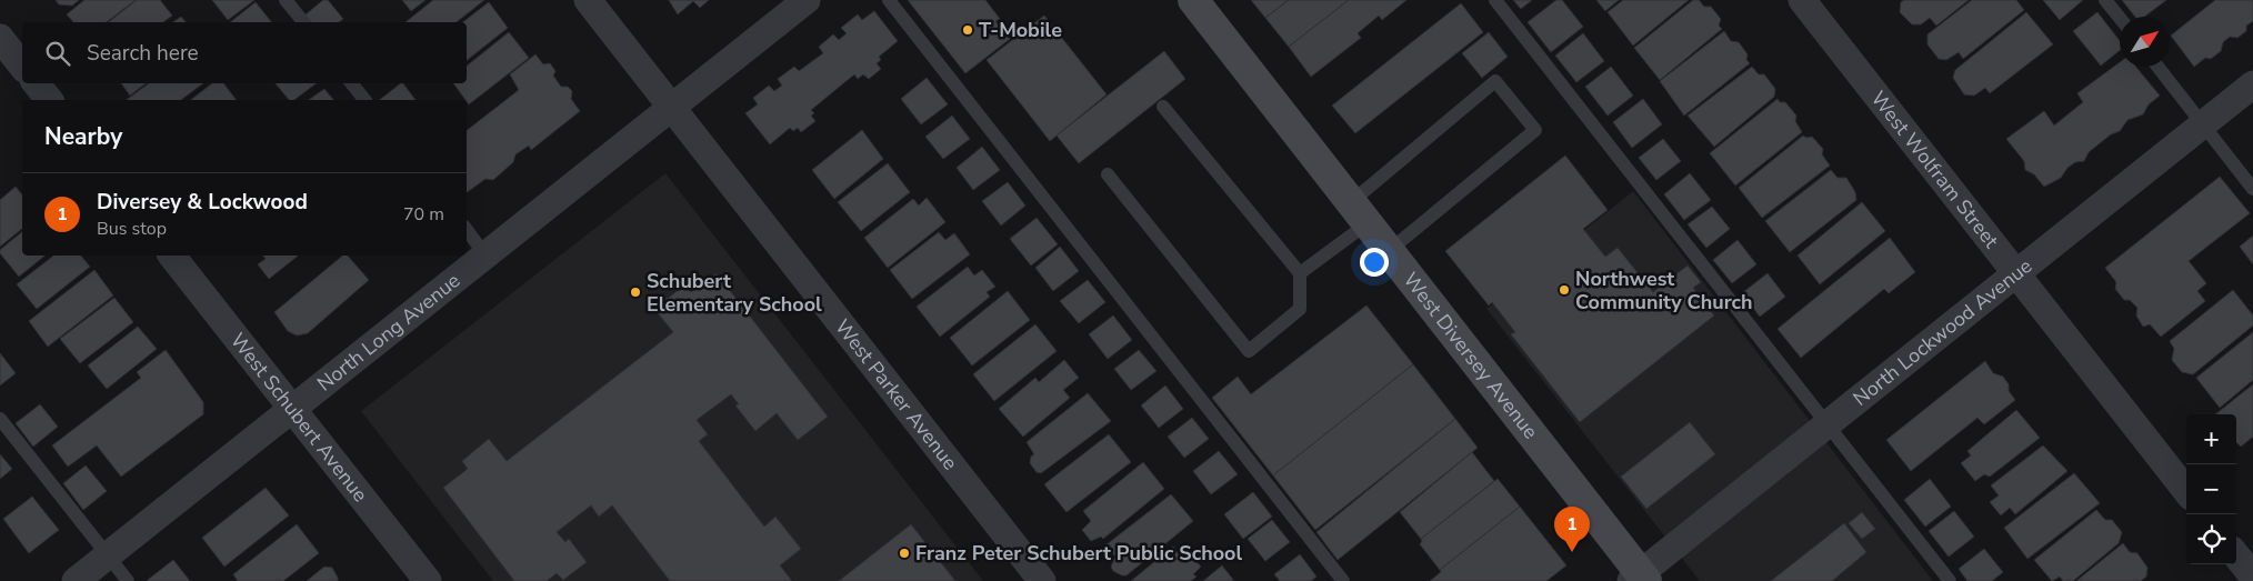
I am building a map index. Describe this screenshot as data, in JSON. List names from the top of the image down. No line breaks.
{"streets":{"main road":["West Diversey Avenue"],"street":["West Wolfram Street","North Long Avenue","North Lockwood Avenue","West Parker Avenue","West Schubert Avenue"]},"crossings":[["West Wolfram Street","North Lockwood Avenue"],["North Long Avenue","West Parker Avenue"],["North Long Avenue","West Schubert Avenue"],["North Lockwood Avenue","West Diversey Avenue"]],"places":["T-Mobile","Northwest Community Church","Schubert Elementary School","Franz Peter Schubert Public School"],"north":"top right","page":{"search":"Search here","heading":"Nearby","list":[{"mark":"1","name":"Diversey & Lockwood","note":"Bus stop","value":"70 m"}],"map_buttons":["+","−"],"pins":"1"}}
